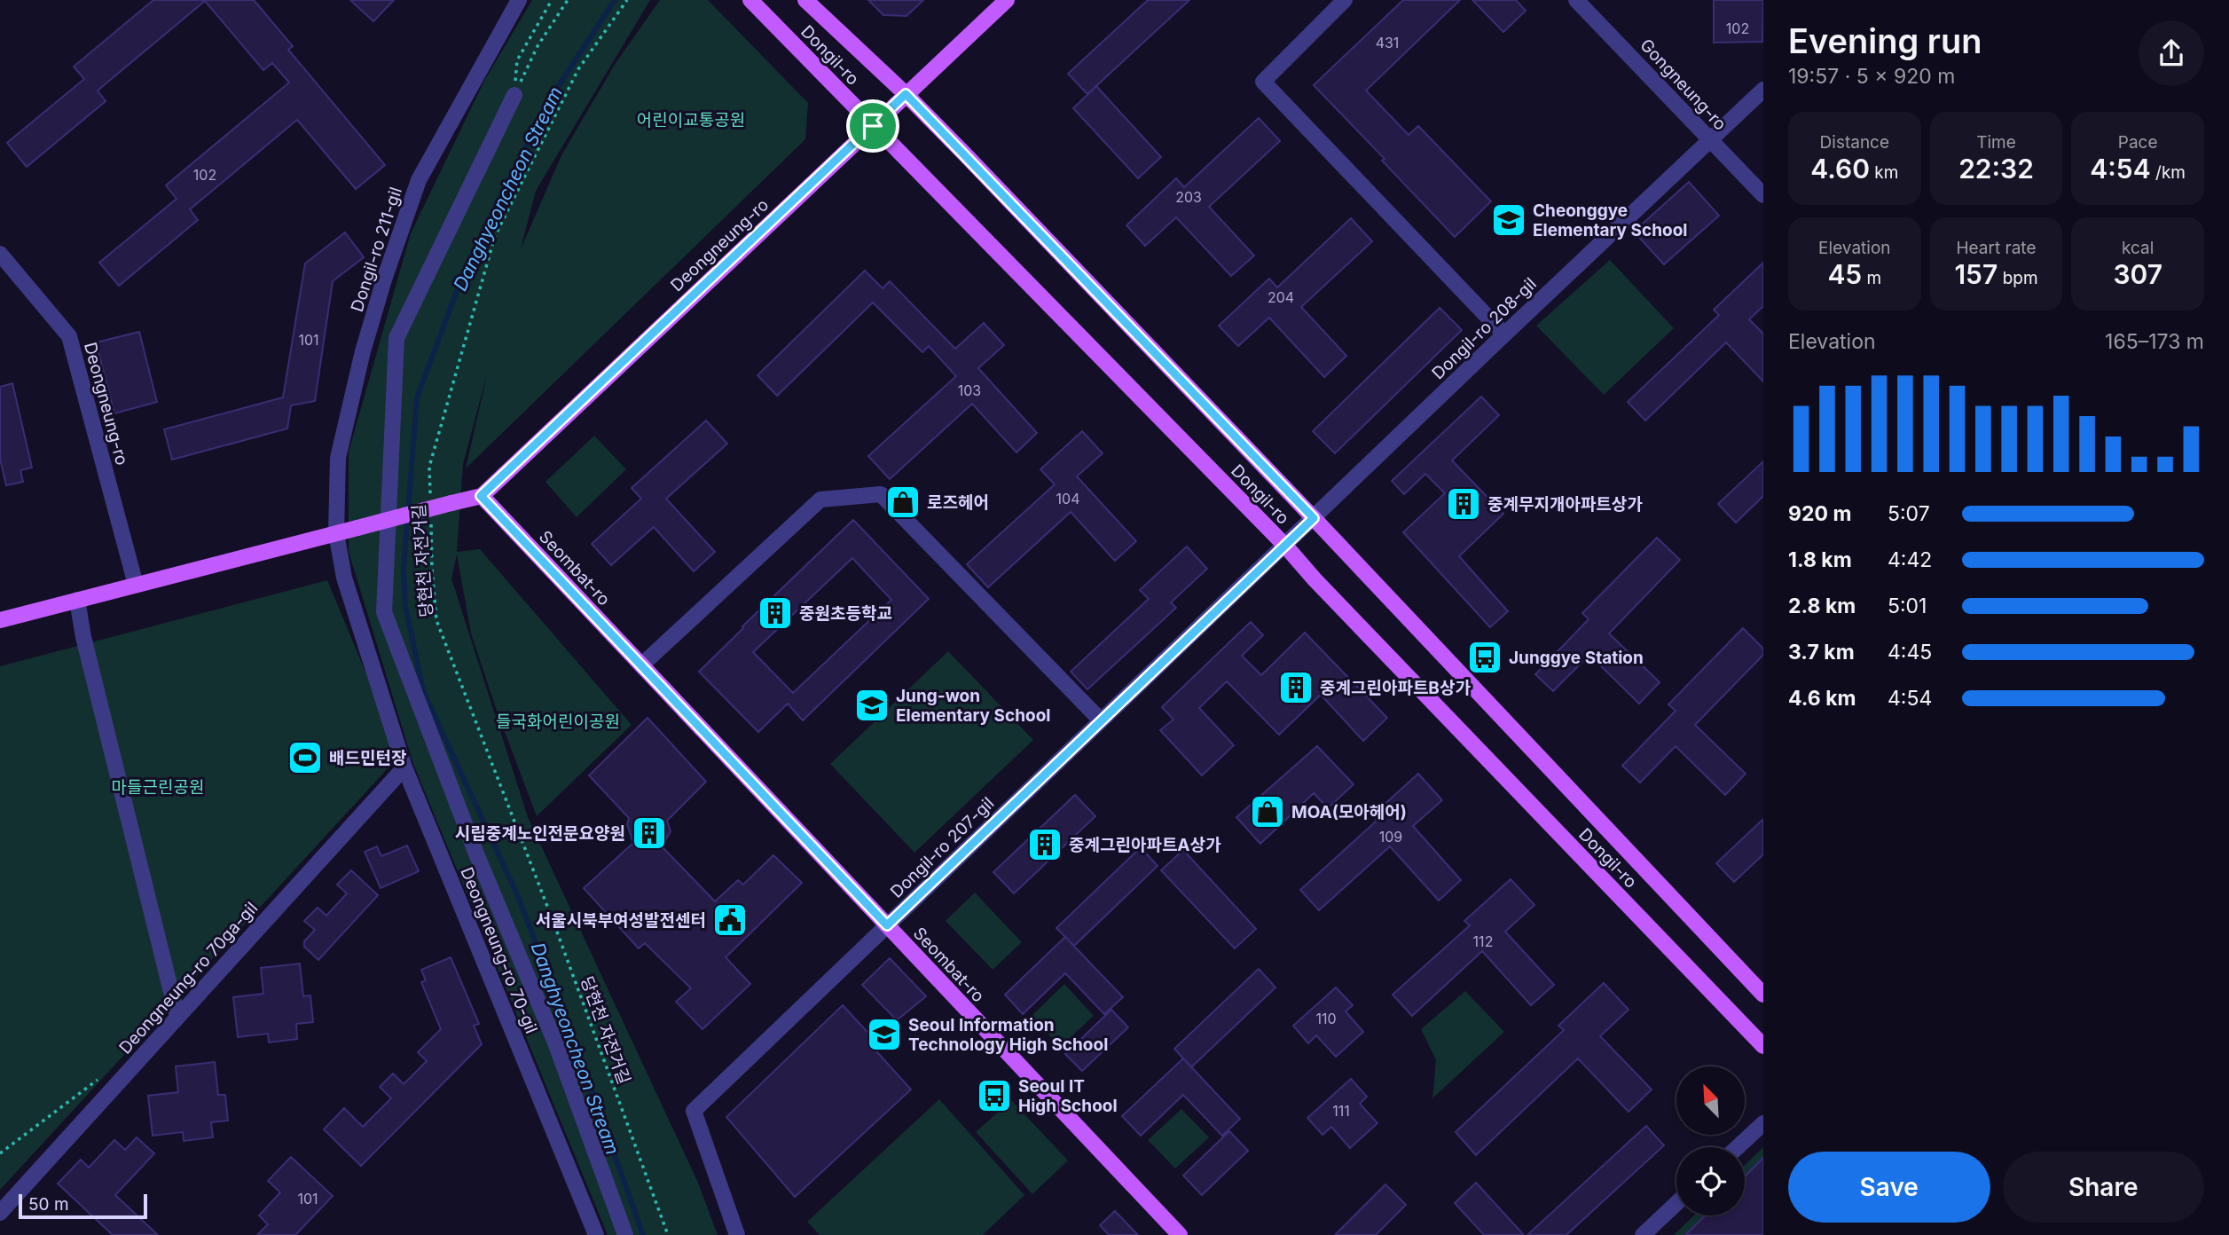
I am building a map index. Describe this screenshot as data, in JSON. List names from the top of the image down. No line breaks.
{"streets":{"main road":["Dongil-ro","Deongneung-ro","Seombat-ro"],"street":["Gongneung-ro","Dongil-ro 211-gil","Dongil-ro 208-gil","Dongil-ro 207-gil","Deongneung-ro 70-gil","Deongneung-ro 70ga-gil"],"path":["당현천 자전거길"]},"crossings":[["Dongil-ro","Deongneung-ro"],["Dongil-ro","Dongil-ro 208-gil"],["Dongil-ro","Dongil-ro 207-gil"],["Gongneung-ro","Dongil-ro 208-gil"],["Deongneung-ro","Dongil-ro 211-gil"],["Deongneung-ro","Seombat-ro"],["Deongneung-ro","Deongneung-ro 70-gil"],["Dongil-ro 211-gil","Deongneung-ro 70-gil"],["Dongil-ro 208-gil","Dongil-ro 207-gil"],["Seombat-ro","Dongil-ro 207-gil"],["Deongneung-ro 70-gil","Deongneung-ro 70ga-gil"]],"water":["Danghyeoncheon Stream"],"parks":["어린이교통공원","들국화어린이공원","마들근린공원"],"places":{"school or university":["Cheonggye Elementary School","Jung-won Elementary School","Seoul Information Technology High School"],"shop":["로즈헤어","MOA(모아헤어)"],"building":["중계무지개아파트상가","중원초등학교","중계그린아파트B상가","시립중계노인전문요양원","중계그린아파트A상가"],"bus stop":["Junggye Station","Seoul IT High School"],"sports":["배드민턴장"],"public building":["서울시북부여성발전센터"]},"house_numbers":["102","431","102","203","204","101","103","104","109","112","110","111","101"],"scale_bar":"50 m","north":"top left","page":{"heading":["Evening run","19:57 · 5 × 920 m"],"stats":[["Distance","4.60 km"],["Time","22:32"],["Pace","4:54 /km"],["Elevation","45 m"],["Heart rate","157 bpm"],["kcal","307"]],"chart":["Elevation","165–173 m"],"list":[{"name":"920 m","note":"5:07"},{"name":"1.8 km","note":"4:42"},{"name":"2.8 km","note":"5:01"},{"name":"3.7 km","note":"4:45"},{"name":"4.6 km","note":"4:54"}],"buttons":["Save","Share"],"scale":"50 m"}}
